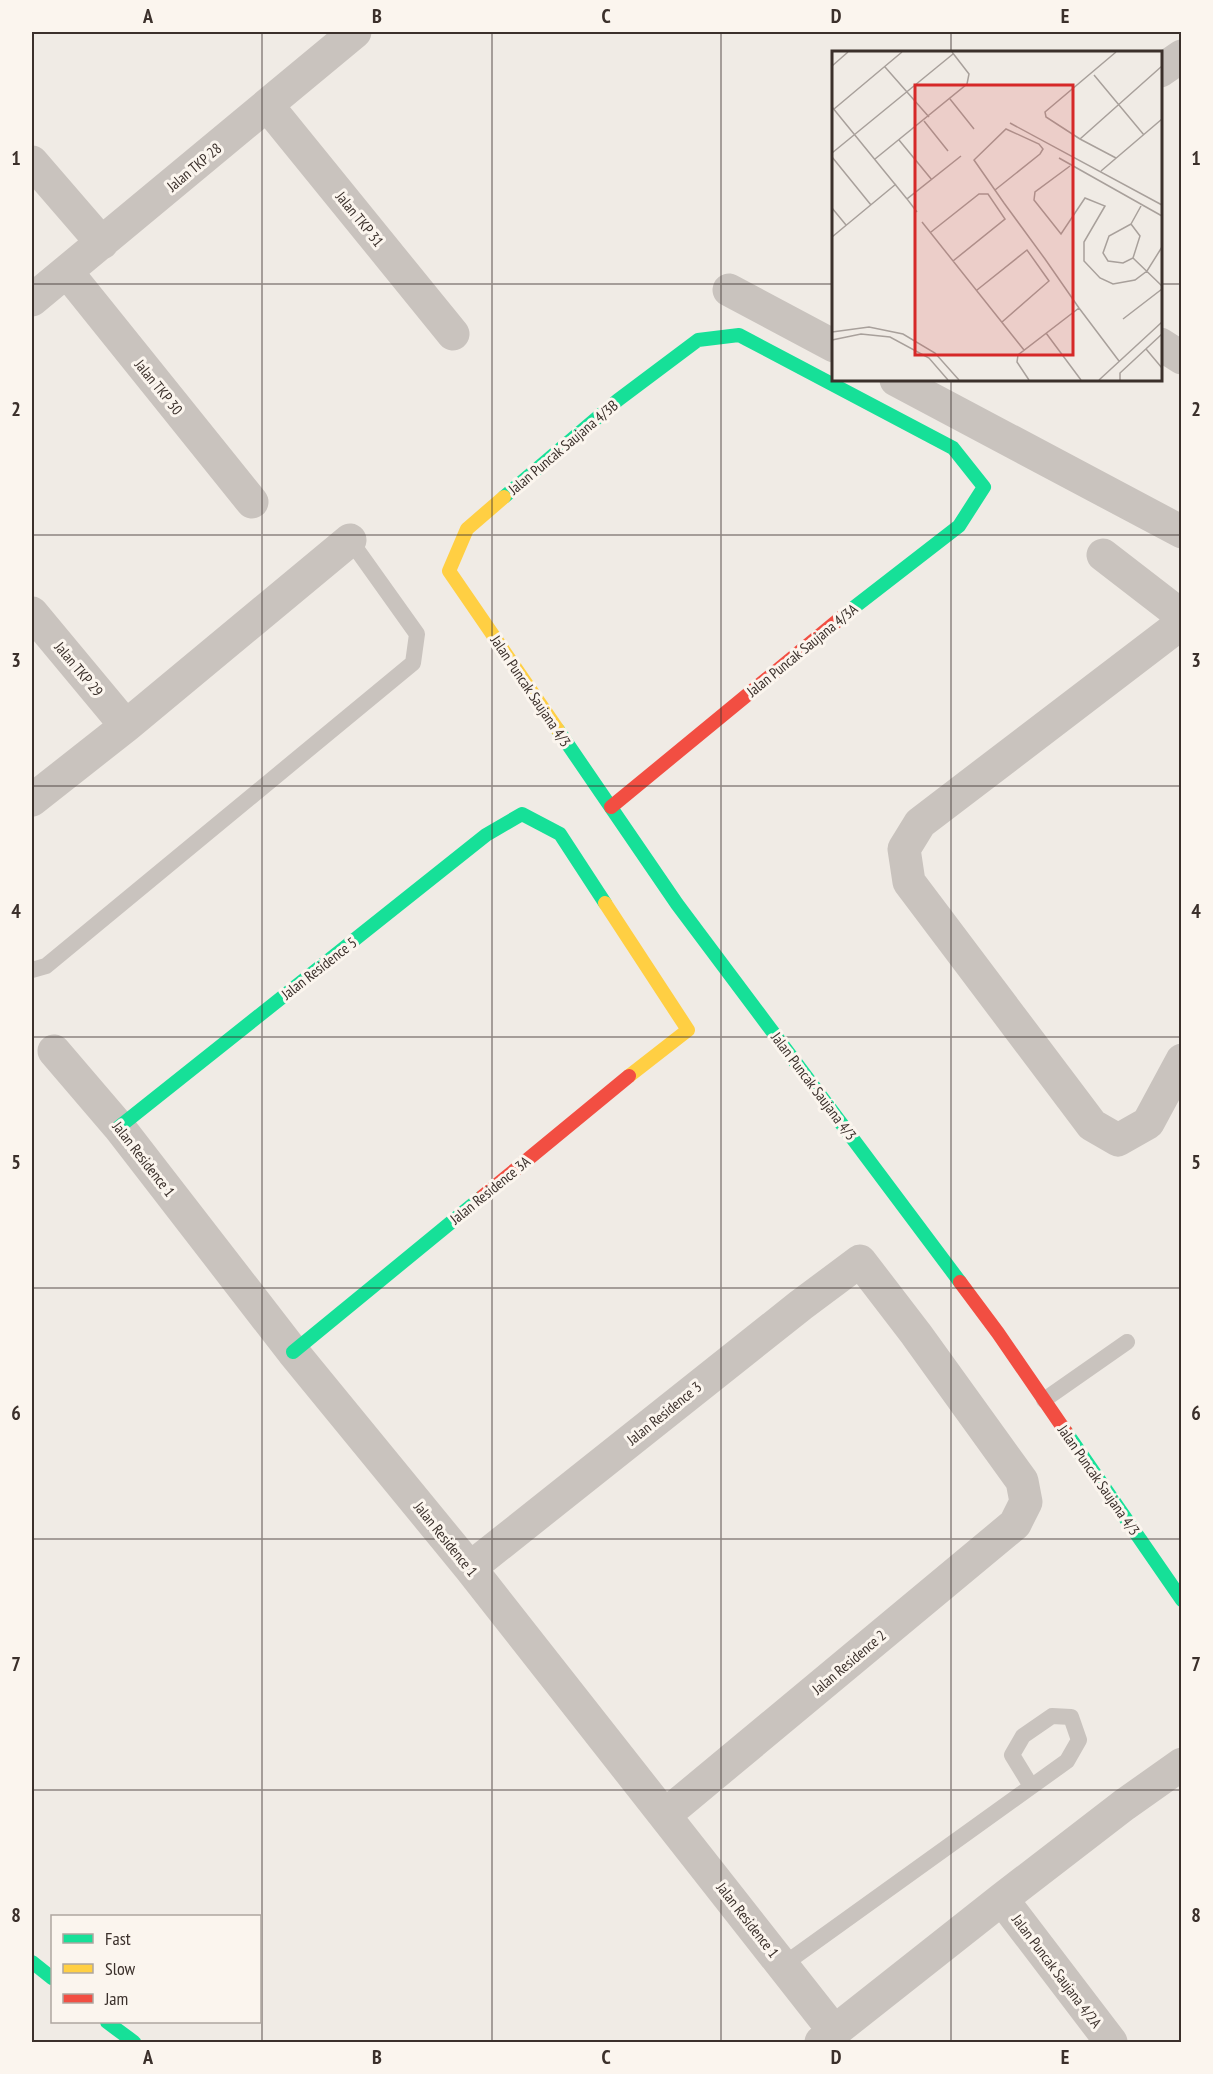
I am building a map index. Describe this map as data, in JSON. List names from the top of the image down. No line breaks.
{"streets":{"street":["Jalan TKP 28","Jalan TKP 31","Jalan TKP 30","Jalan Puncak Saujana 4/3B","Jalan Puncak Saujana 4/3A","Jalan TKP 29","Jalan Puncak Saujana 4/3","Jalan Residence 5","Jalan Residence 1","Jalan Residence 3A","Jalan Residence 3","Jalan Residence 2","Jalan Puncak Saujana 4/2A"]},"crossings":[["Jalan TKP 28","Jalan TKP 31"],["Jalan TKP 28","Jalan TKP 30"],["Jalan Puncak Saujana 4/3B","Jalan Puncak Saujana 4/3A"],["Jalan Puncak Saujana 4/3B","Jalan Puncak Saujana 4/3"],["Jalan Puncak Saujana 4/3A","Jalan Puncak Saujana 4/3"],["Jalan Residence 5","Jalan Residence 1"],["Jalan Residence 5","Jalan Residence 3A"],["Jalan Residence 1","Jalan Residence 3A"],["Jalan Residence 1","Jalan Residence 3"],["Jalan Residence 1","Jalan Residence 2"],["Jalan Residence 3","Jalan Residence 2"]],"legend":["Fast","Slow","Jam"],"grid":{"columns":["A","B","C","D","E"],"rows":["1","2","3","4","5","6","7","8"]}}
